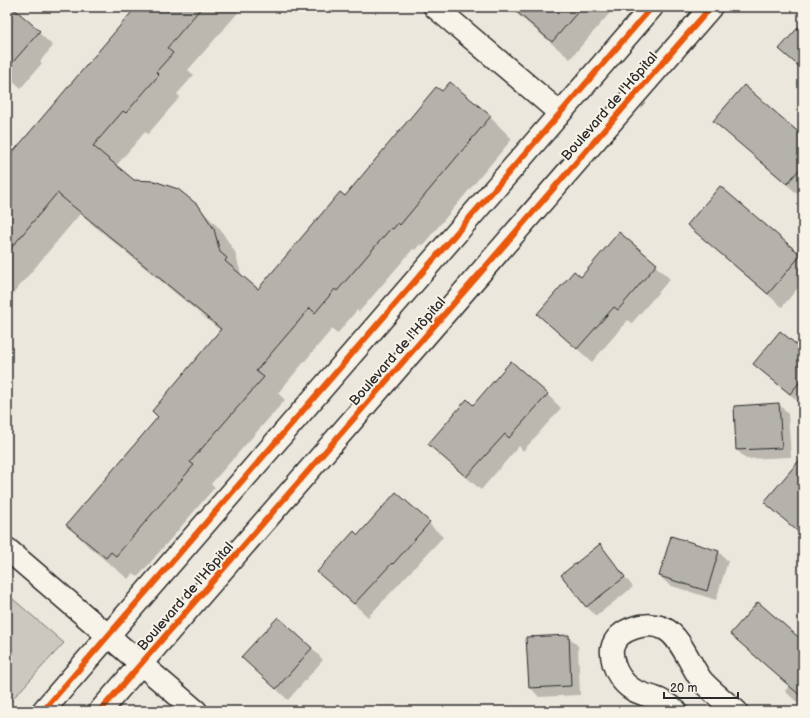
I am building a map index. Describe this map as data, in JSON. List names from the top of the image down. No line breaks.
{"streets":{"main road":["Boulevard de l'Hôpital"]},"scale_bar":"20 m"}
